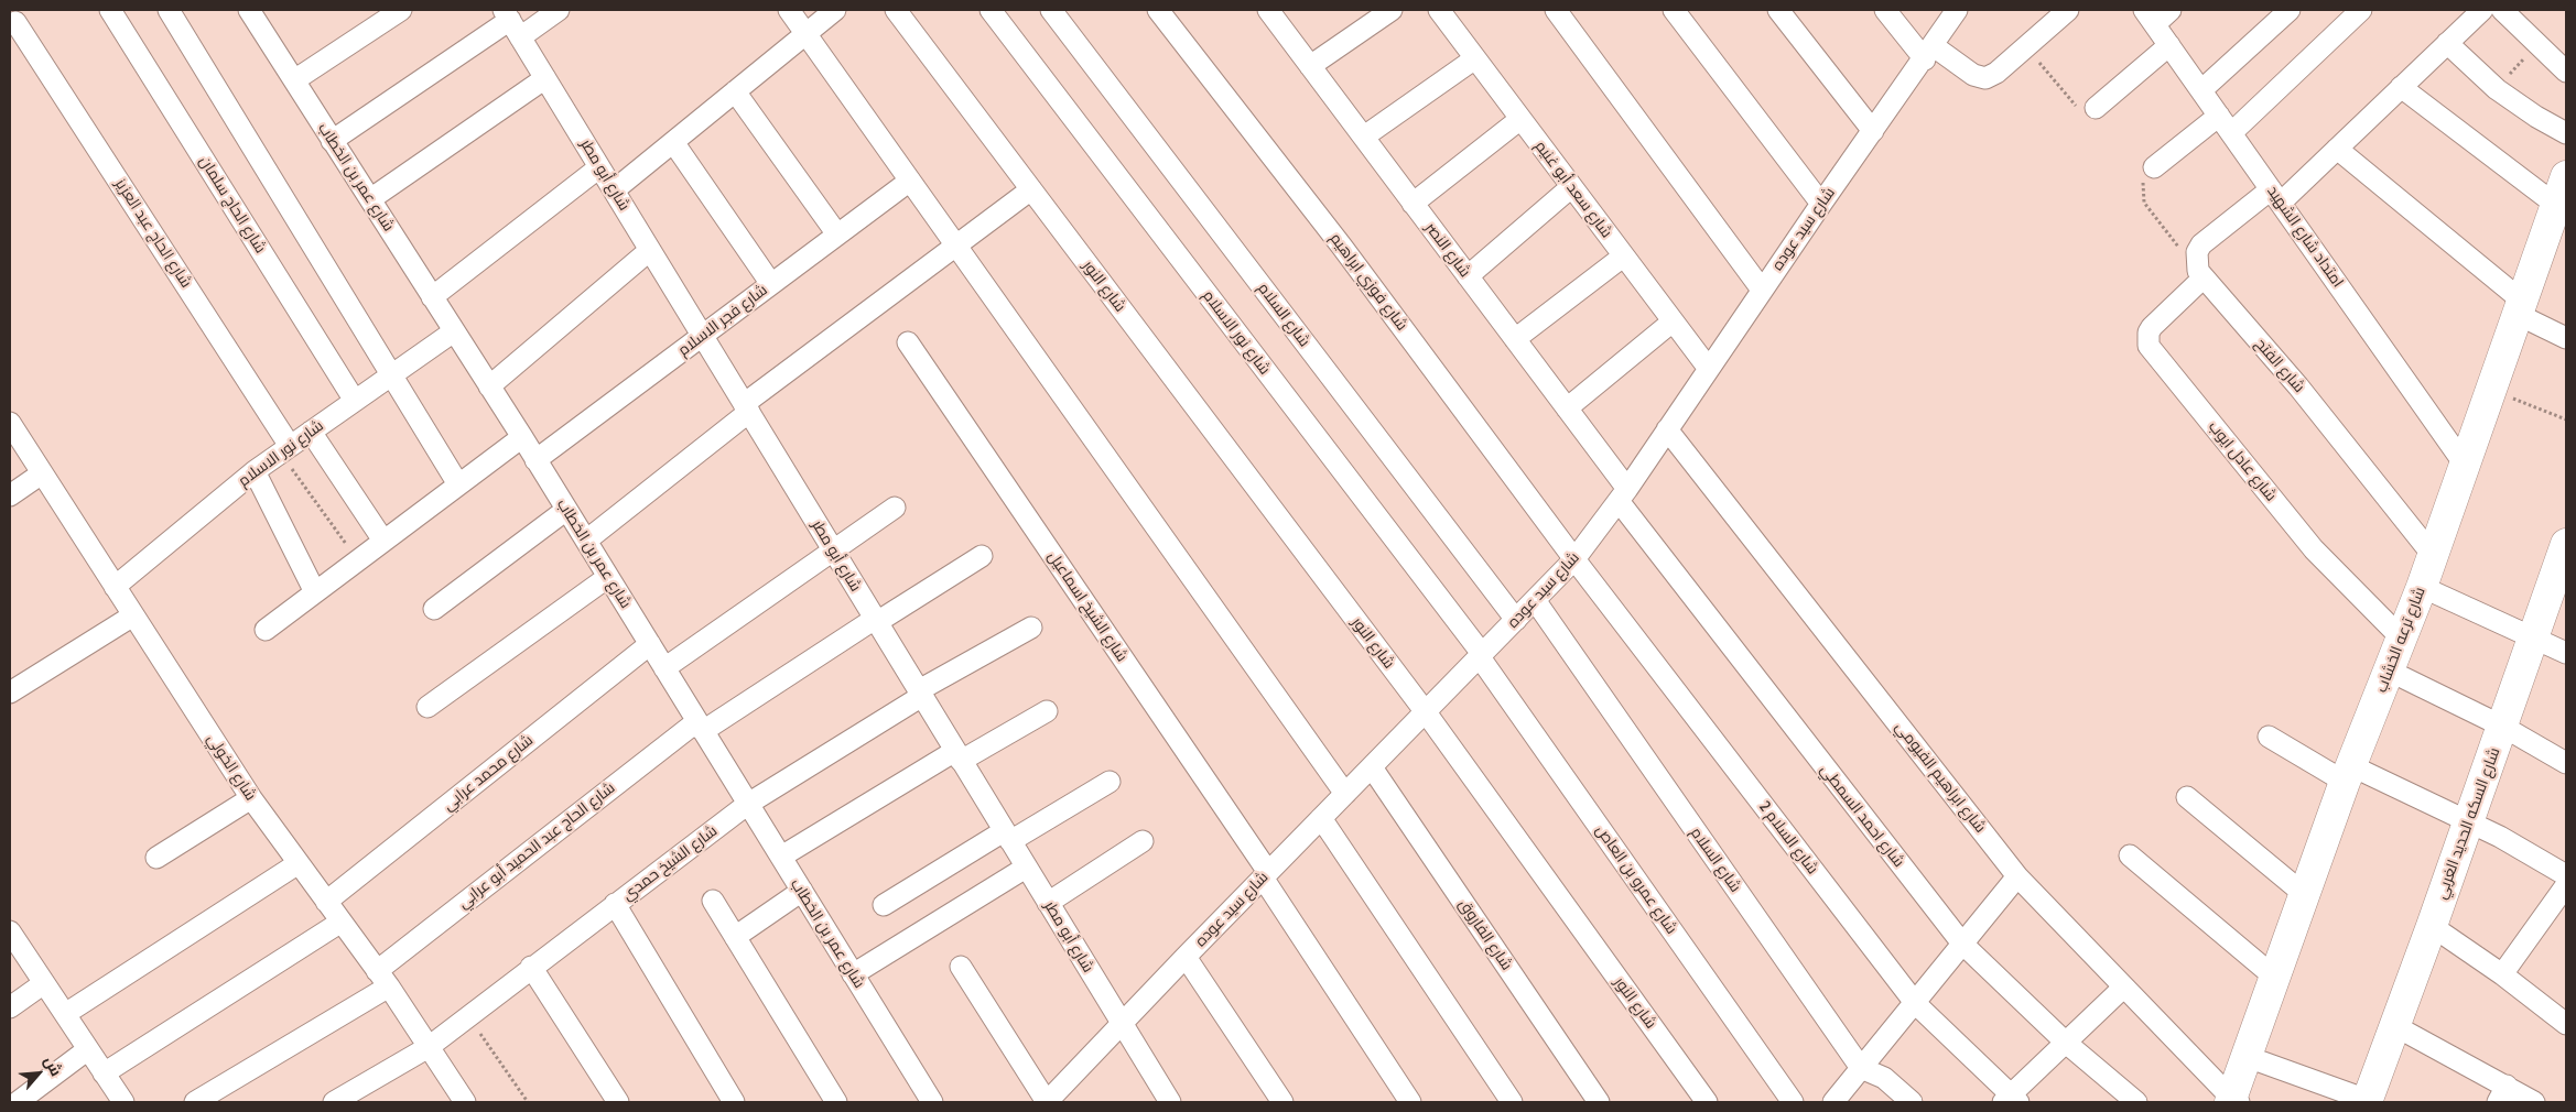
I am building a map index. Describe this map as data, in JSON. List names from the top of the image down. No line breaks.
{"streets":{"street":["شارع أبو مطر","شارع عمر بن الخطاب","شارع سعد أبو غنيم","شارع الحاج سلمان","شارع سيد عوده","شارع الحاج عبد العزيز","امتداد شارع الشهيد","شارع النصر","شارع فوزي ابراهيم","شارع النور","شارع السلام","شارع فجر الاسلام","شارع نور الاسلام","شارع الفتح","شارع عادل ايوب","شارع الشيخ اسماعيل","شارع ترعه الخشاب","شارع الخولي","شارع محمد عرابي","شارع ابراهيم الفيومي","شارع احمد السمطي","شارع السكه الحديد الغربي","شارع السلام 2","شارع الحاج عبد الحميد أبو عرابي","شارع الشيخ حمدي","شارع عمرو بن العاص","شارع الفاروق"]},"crossings":[["شارع أبو مطر","شارع سيد عوده"],["شارع أبو مطر","شارع فجر الاسلام"],["شارع أبو مطر","شارع الحاج عبد الحميد أبو عرابي"],["شارع أبو مطر","شارع الشيخ حمدي"],["شارع عمر بن الخطاب","شارع فجر الاسلام"],["شارع عمر بن الخطاب","شارع نور الاسلام"],["شارع عمر بن الخطاب","شارع محمد عرابي"],["شارع عمر بن الخطاب","شارع الحاج عبد الحميد أبو عرابي"],["شارع عمر بن الخطاب","شارع الشيخ حمدي"],["شارع سعد أبو غنيم","شارع سيد عوده"],["شارع الحاج سلمان","شارع نور الاسلام"],["شارع سيد عوده","شارع النصر"],["شارع سيد عوده","شارع فوزي ابراهيم"],["شارع سيد عوده","شارع النور"],["شارع سيد عوده","شارع السلام"],["شارع سيد عوده","شارع نور الاسلام"],["شارع سيد عوده","شارع الشيخ اسماعيل"],["شارع سيد عوده","شارع ابراهيم الفيومي"],["شارع سيد عوده","شارع احمد السمطي"],["شارع سيد عوده","شارع السلام 2"],["شارع سيد عوده","شارع عمرو بن العاص"],["شارع سيد عوده","شارع الفاروق"],["شارع الحاج عبد العزيز","شارع نور الاسلام"],["امتداد شارع الشهيد","شارع ترعه الخشاب"],["شارع النصر","شارع احمد السمطي"],["شارع فوزي ابراهيم","شارع السلام 2"],["شارع نور الاسلام","شارع الخولي"],["شارع نور الاسلام","شارع عمرو بن العاص"],["شارع الفتح","شارع عادل ايوب"],["شارع الفتح","شارع ترعه الخشاب"],["شارع عادل ايوب","شارع ترعه الخشاب"],["شارع ترعه الخشاب","شارع ابراهيم الفيومي"],["شارع الخولي","شارع محمد عرابي"],["شارع الخولي","شارع الحاج عبد الحميد أبو عرابي"],["شارع الخولي","شارع الشيخ حمدي"]],"north":"top right"}
